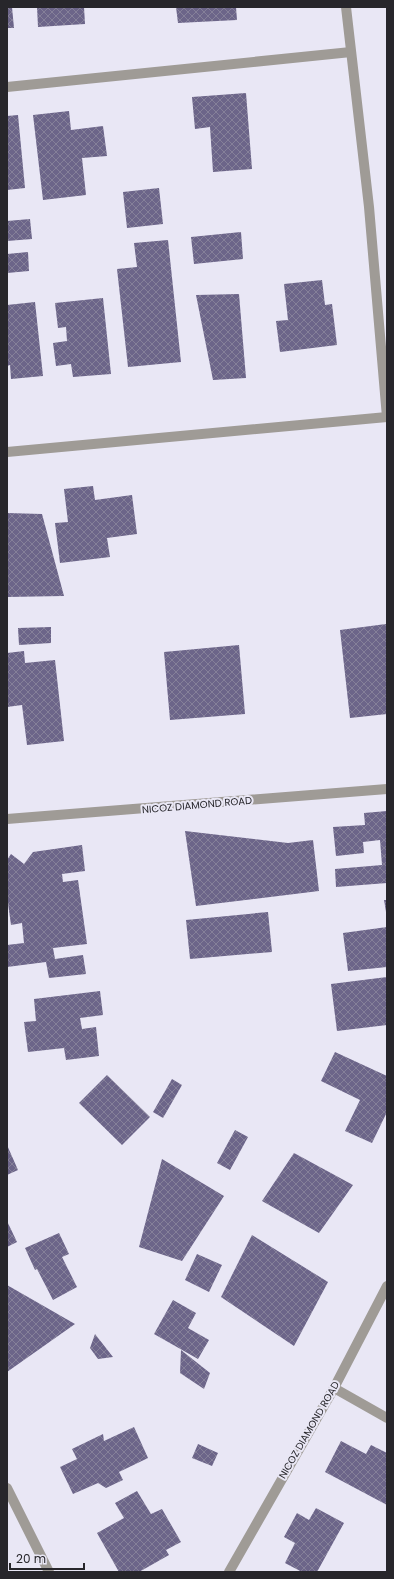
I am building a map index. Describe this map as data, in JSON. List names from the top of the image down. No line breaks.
{"streets":{"street":["NICOZ DIAMOND ROAD"]},"scale_bar":"20 m"}
